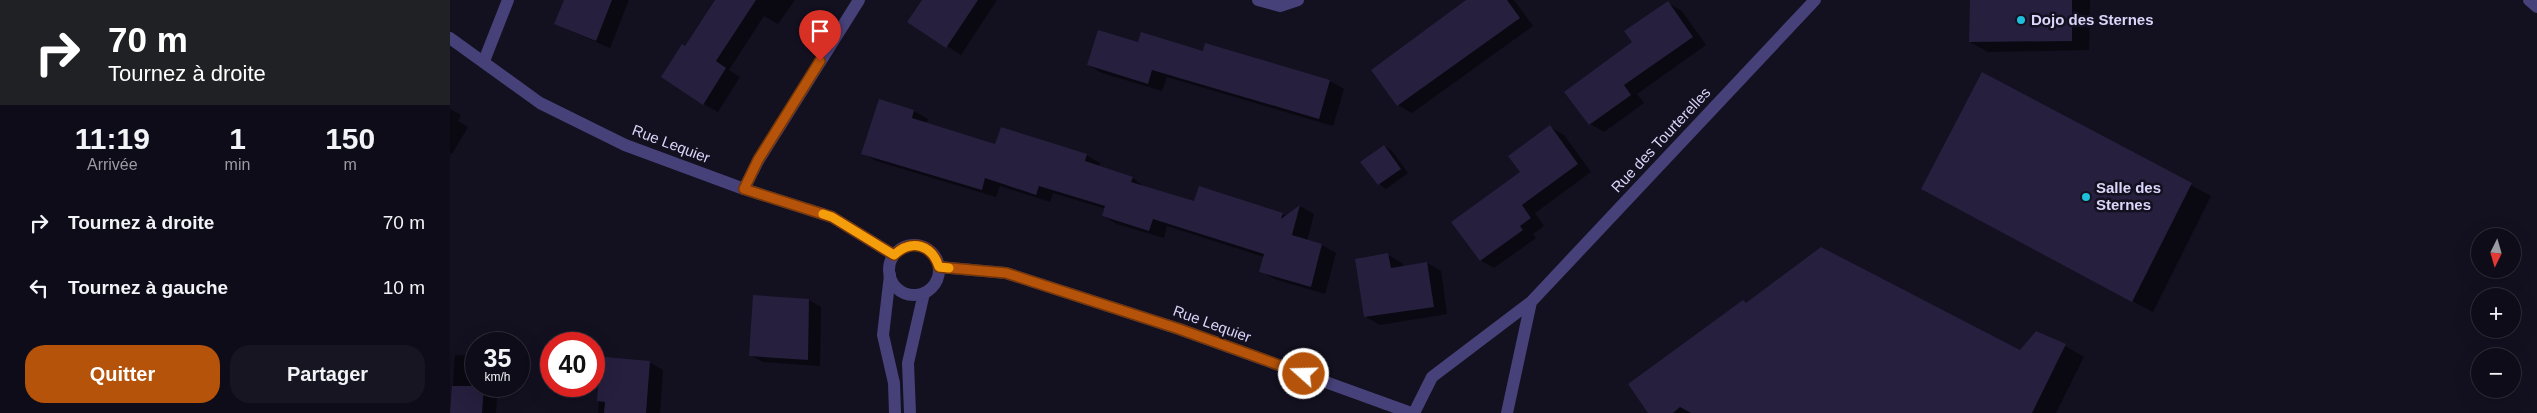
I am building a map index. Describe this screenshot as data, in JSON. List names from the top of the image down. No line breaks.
{"streets":{"street":["Rue des Tourterelles","Rue Lequier"]},"crossings":[["Rue des Tourterelles","Rue Lequier"]],"places":["Dojo des Sternes","Salle des Sternes"],"north":"bottom","page":{"turn":["70 m","Tournez à droite"],"eta":["11:19","Arrivée","1","min","150","m"],"list":[{"name":"Tournez à droite","value":"70 m"},{"name":"Tournez à gauche","value":"10 m"}],"map_buttons":["+","−"],"speed":"35 km/h","limit":"40","buttons":["Quitter","Partager"]}}
